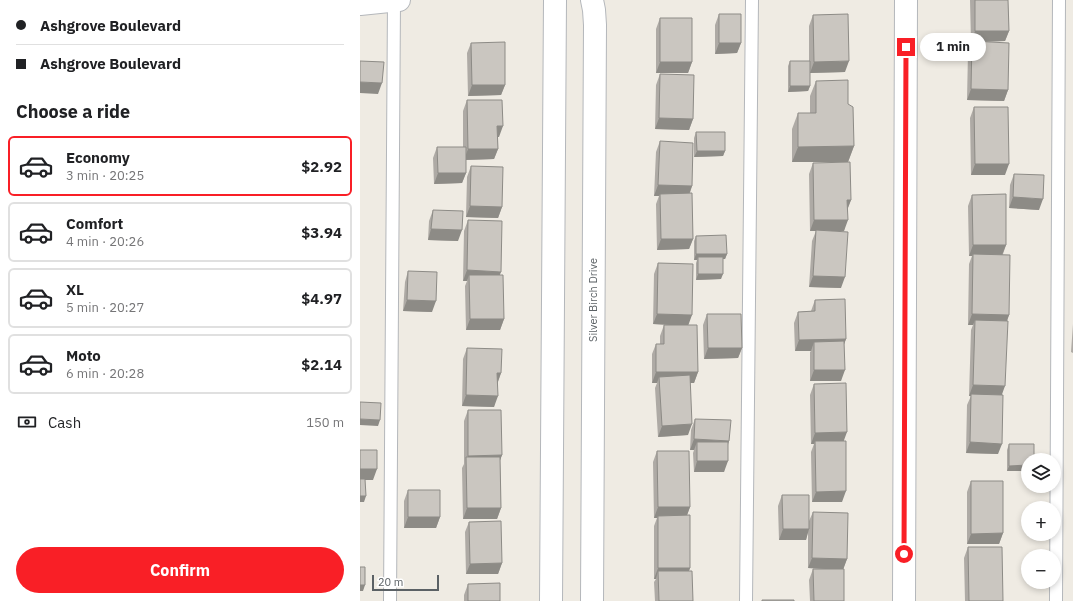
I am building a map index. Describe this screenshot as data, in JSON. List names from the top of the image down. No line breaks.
{"streets":{"street":["Silver Birch Drive"]},"scale_bar":"20 m","page":{"banner":["Ashgrove Boulevard","Ashgrove Boulevard"],"bubble":"1 min","heading":"Choose a ride","list":[{"name":"Economy","note":"3 min · 20:25","value":"$2.92"},{"name":"Comfort","note":"4 min · 20:26","value":"$3.94"},{"name":"XL","note":"5 min · 20:27","value":"$4.97"},{"name":"Moto","note":"6 min · 20:28","value":"$2.14"}],"pay":["Cash","150 m"],"map_buttons":["+","−"],"buttons":"Confirm","scale":"20 m"}}
